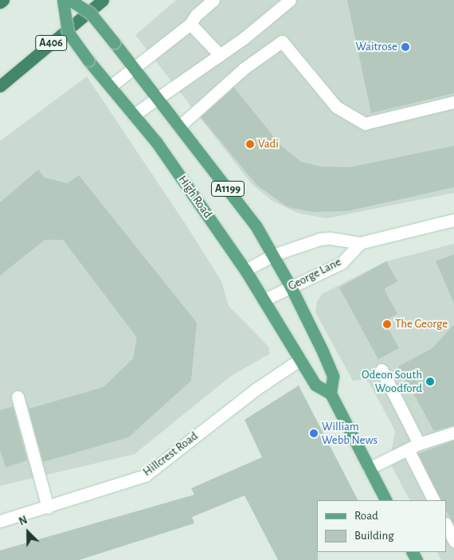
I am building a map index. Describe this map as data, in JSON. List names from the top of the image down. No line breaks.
{"streets":{"highway":["A406"],"main road":["A1199","High Road"],"street":["George Lane","Hillcrest Road"]},"crossings":[["A1199","High Road"],["A1199","George Lane"],["High Road","George Lane"],["High Road","Hillcrest Road"]],"places":["Waitrose","Vadi","The George","Odeon South Woodford","William Webb News"],"legend":["Road","Building"],"north":"top left"}
